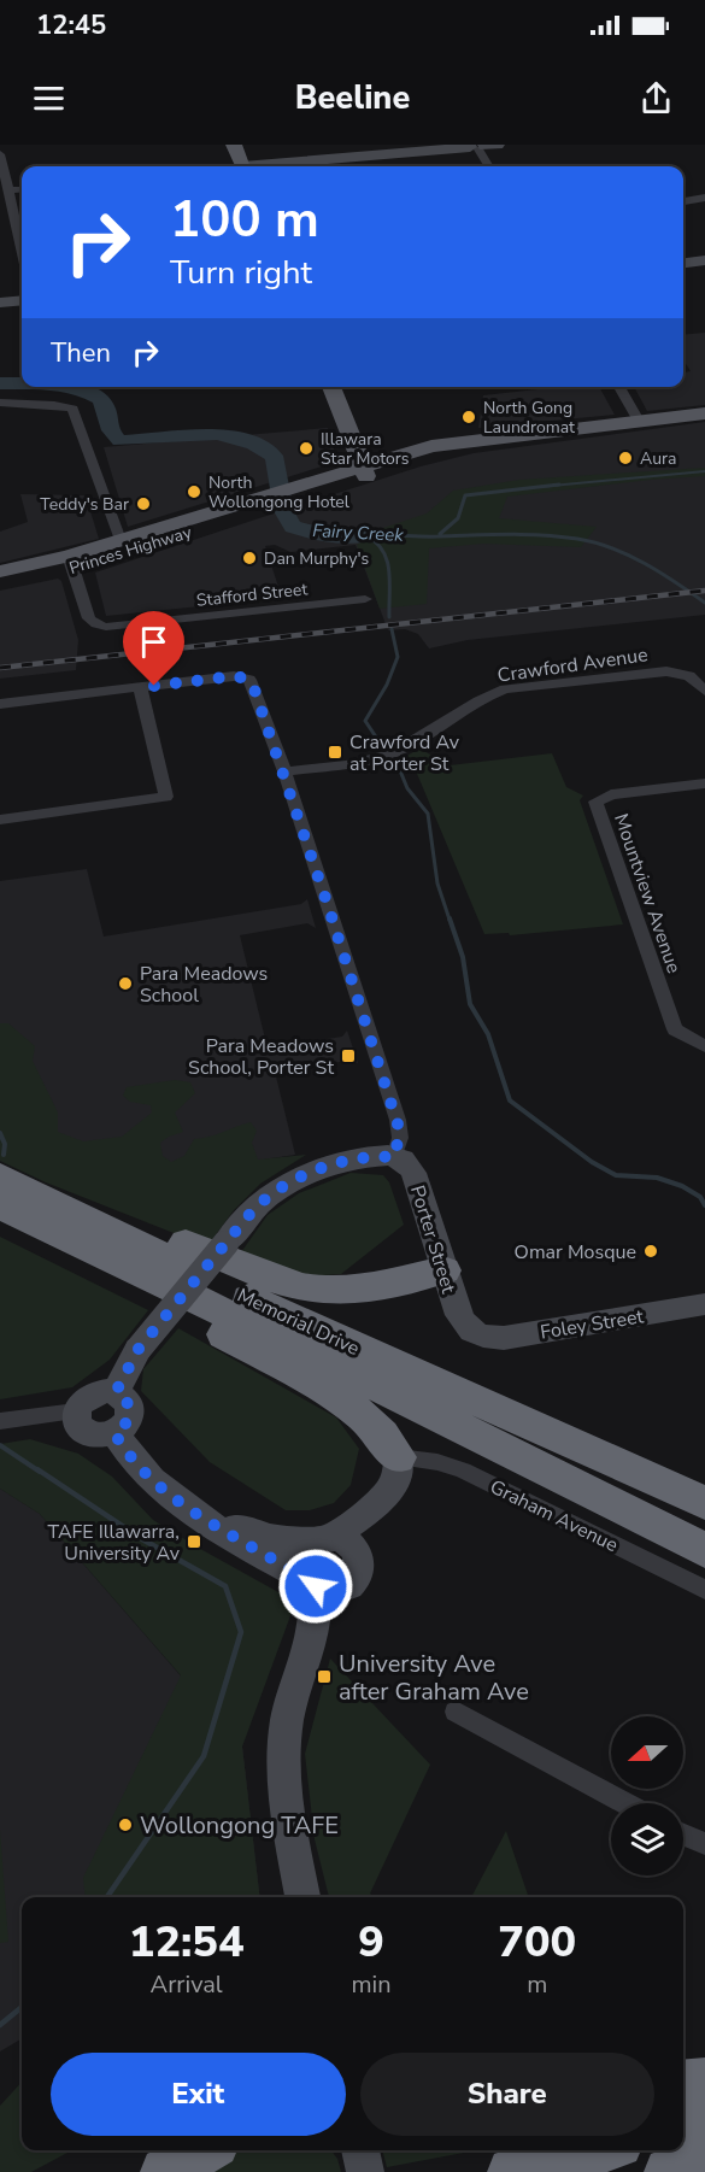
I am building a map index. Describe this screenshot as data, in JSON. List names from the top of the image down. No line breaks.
{"streets":{"highway":["Memorial Drive"],"main road":["Princes Highway","Porter Street","Foley Street"],"street":["Stafford Street","Crawford Avenue","Mountview Avenue","Graham Avenue"]},"crossings":[["Princes Highway","Stafford Street"],["Porter Street","Foley Street"]],"water":["Fairy Creek"],"places":{"other":["North Gong Laundromat","Illawara Star Motors","Aura","North Wollongong Hotel","Teddy's Bar","Dan Murphy's","Para Meadows School","Omar Mosque","Wollongong TAFE"],"transit":["Crawford Av at Porter St","Para Meadows School, Porter St","TAFE Illawarra, University Av","University Ave after Graham Ave"]},"north":"left","page":{"status":"12:45","header":"Beeline","turn":["100 m","Turn right"],"then":"Then","eta":["12:54","Arrival","9","min","700","m"],"buttons":["Exit","Share"]}}
